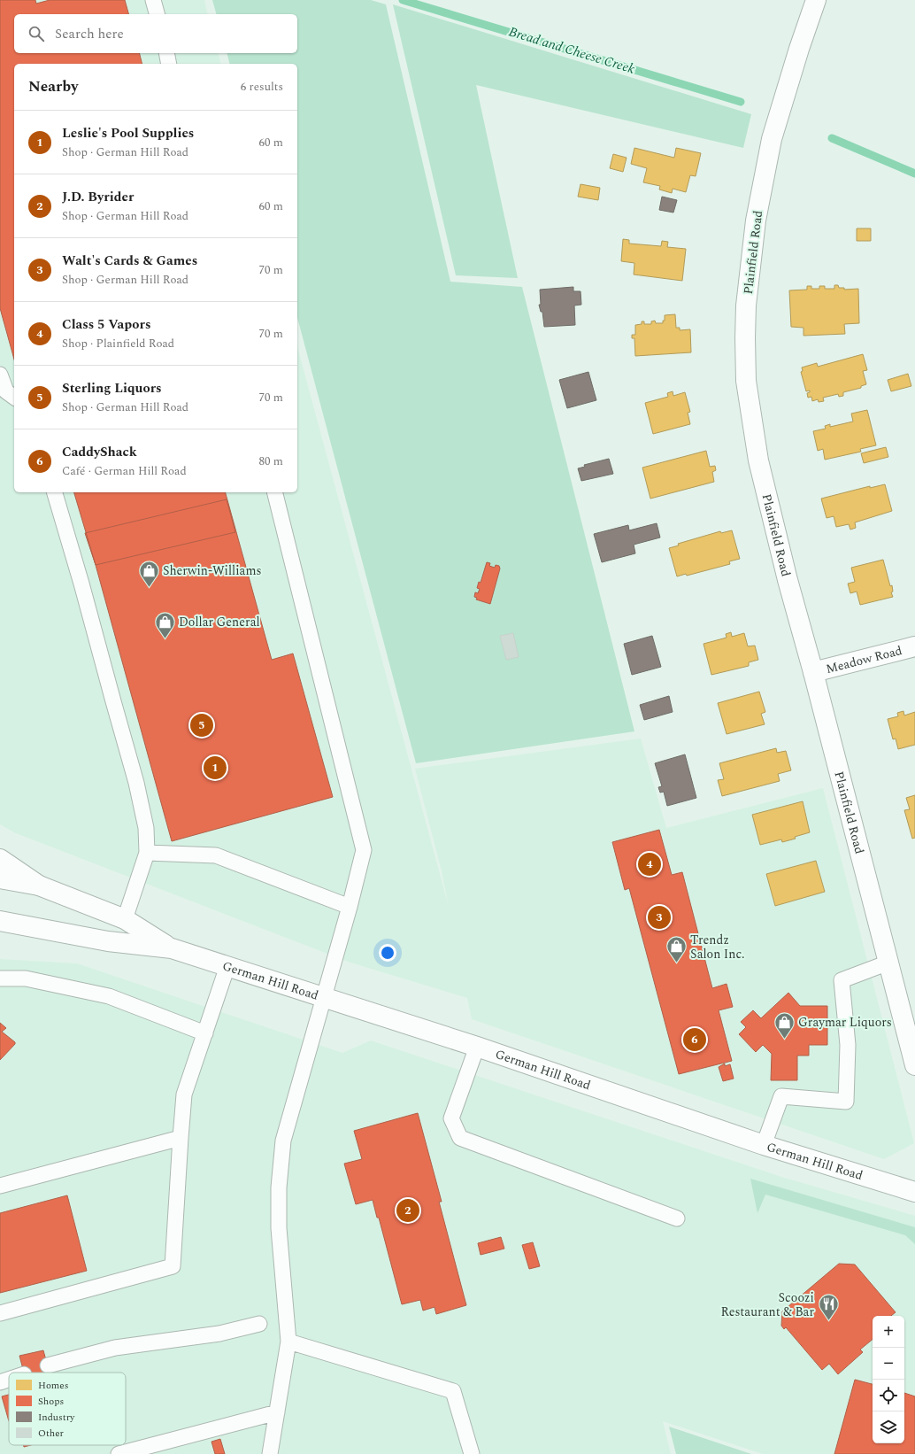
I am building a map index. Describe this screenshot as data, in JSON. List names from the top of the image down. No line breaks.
{"streets":{"street":["Plainfield Road","Meadow Road","German Hill Road"]},"crossings":[["Plainfield Road","Meadow Road"]],"water":["Bread and Cheese Creek"],"places":{"shop":["Sherwin-Williams","Dollar General","Trendz Salon Inc.","Graymar Liquors"],"restaurant":["Scoozi Restaurant & Bar"]},"legend":["Homes","Shops","Industry","Other"],"page":{"search":"Search here","heading":["Nearby","6 results"],"list":[{"mark":"1","name":"Leslie's Pool Supplies","note":"Shop · German Hill Road","value":"60 m"},{"mark":"2","name":"J.D. Byrider","note":"Shop · German Hill Road","value":"60 m"},{"mark":"3","name":"Walt's Cards & Games","note":"Shop · German Hill Road","value":"70 m"},{"mark":"4","name":"Class 5 Vapors","note":"Shop · Plainfield Road","value":"70 m"},{"mark":"5","name":"Sterling Liquors","note":"Shop · German Hill Road","value":"70 m"},{"mark":"6","name":"CaddyShack","note":"Café · German Hill Road","value":"80 m"}],"pins":["5","1","4","3","6","2"],"map_buttons":["+","−"]}}
